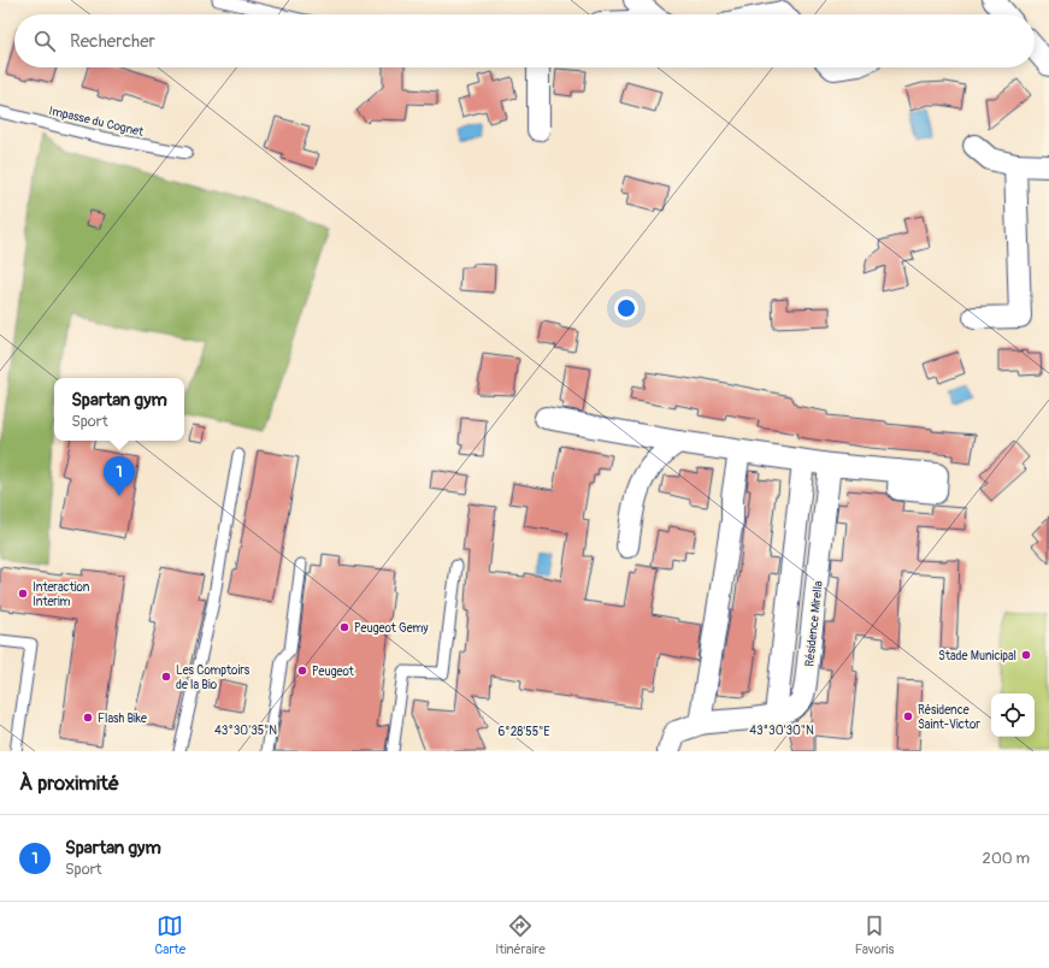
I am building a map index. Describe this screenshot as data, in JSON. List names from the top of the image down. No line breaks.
{"streets":{"street":["Résidence Mirella"],"lane":["Impasse du Cognet"]},"places":["Interaction Interim","Peugeot Gemy","Stade Municipal","Peugeot","Les Comptoirs de la Bio","Résidence Saint-Victor","Flash Bike"],"page":{"search":"Rechercher","popup":["Spartan gym","Sport"],"pins":"1","heading":"À proximité","list":[{"mark":"1","name":"Spartan gym","note":"Sport","value":"200 m"}],"nav":["Carte","Itinéraire","Favoris"]},"coordinates":["43°30'35\"N","43°30'30\"N","6°28'55\"E"]}
